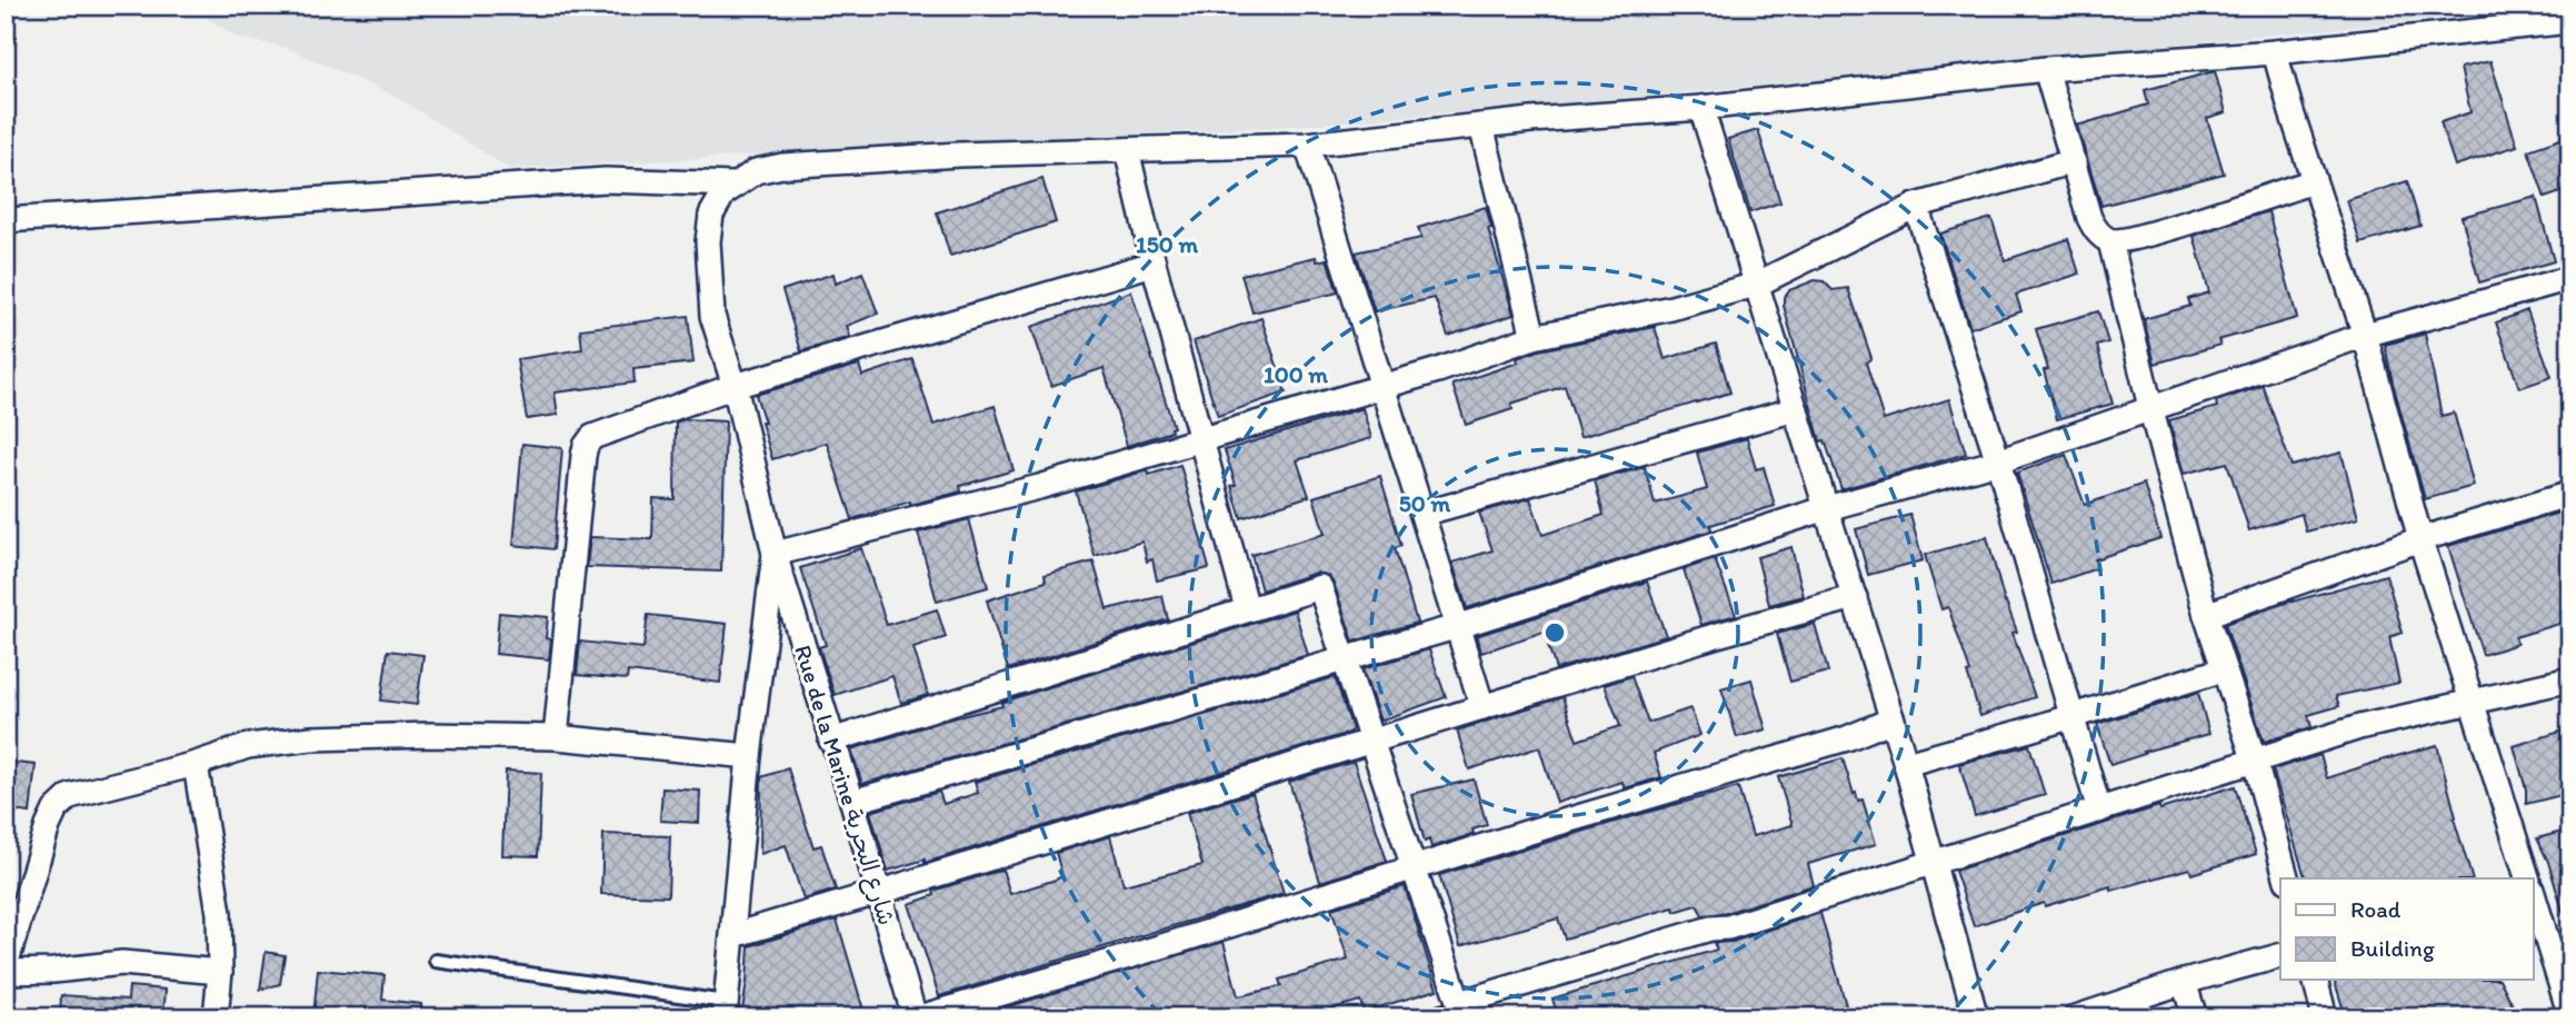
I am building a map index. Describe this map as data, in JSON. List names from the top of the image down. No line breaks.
{"streets":{"street":["Rue de la Marine شارع البحرية"]},"legend":["Road","Building"],"rings":["150 m","100 m","50 m"]}
